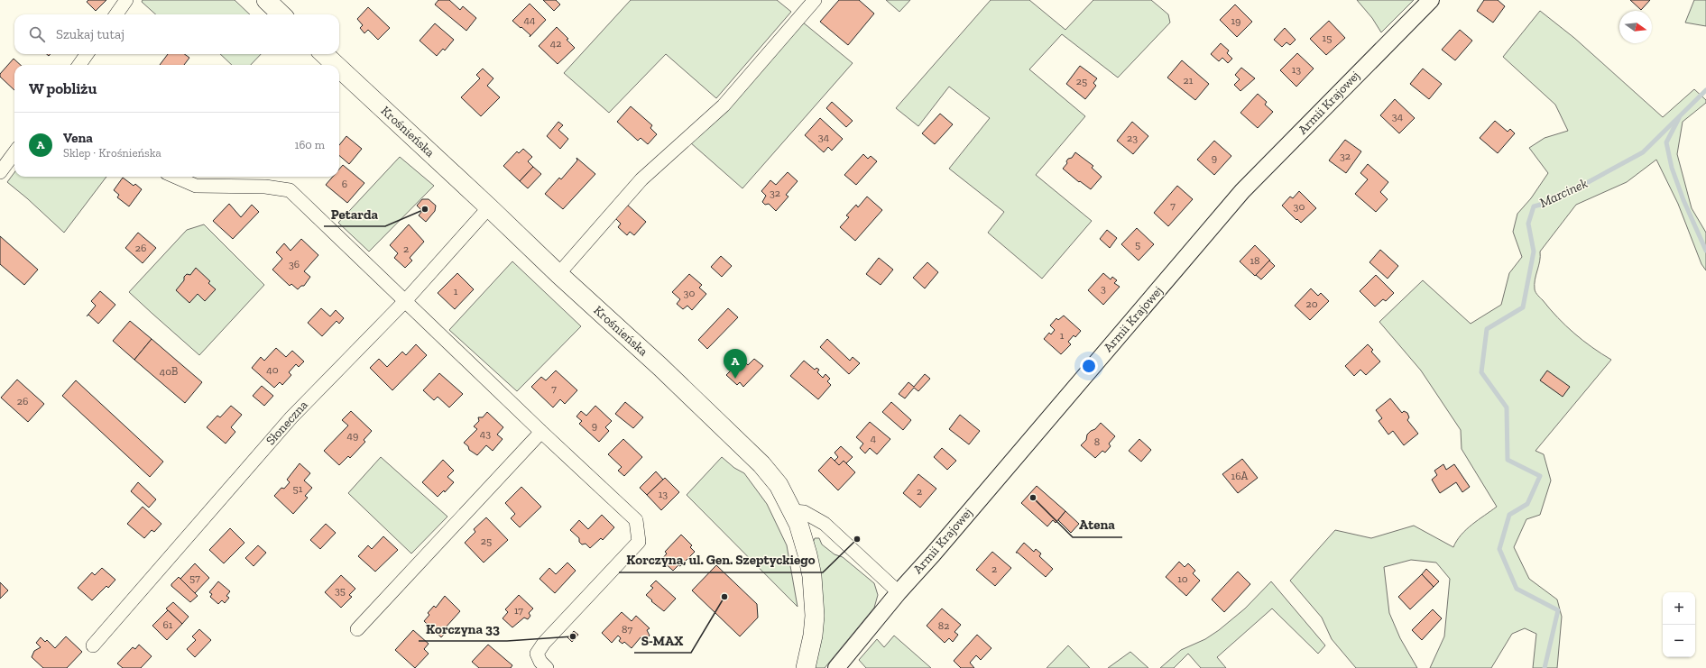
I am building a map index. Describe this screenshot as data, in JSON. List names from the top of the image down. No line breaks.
{"streets":{"main road":["Krośnieńska"],"street":["Armii Krajowej","Słoneczna"]},"crossings":[["Krośnieńska","Słoneczna"]],"water":["Marcinek"],"places":["Petarda","Atena","Korczyna, ul. Gen. Szeptyckiego","S-MAX","Korczyna 33"],"house_numbers":["44","19","15","42","13","21","25","34","34","23","32","9","6","32","7","30","5","26","2","18","36","3","1","30","20","1","40","40B","7","26","9","43","49","4","8","16A","51","2","13","25","2","57","10","35","17","61","82","87"],"north":"right","page":{"search":"Szukaj tutaj","heading":"W pobliżu","list":[{"mark":"A","name":"Vena","note":"Sklep · Krośnieńska","value":"160 m"}],"pins":"A","map_buttons":["+","−"]}}
